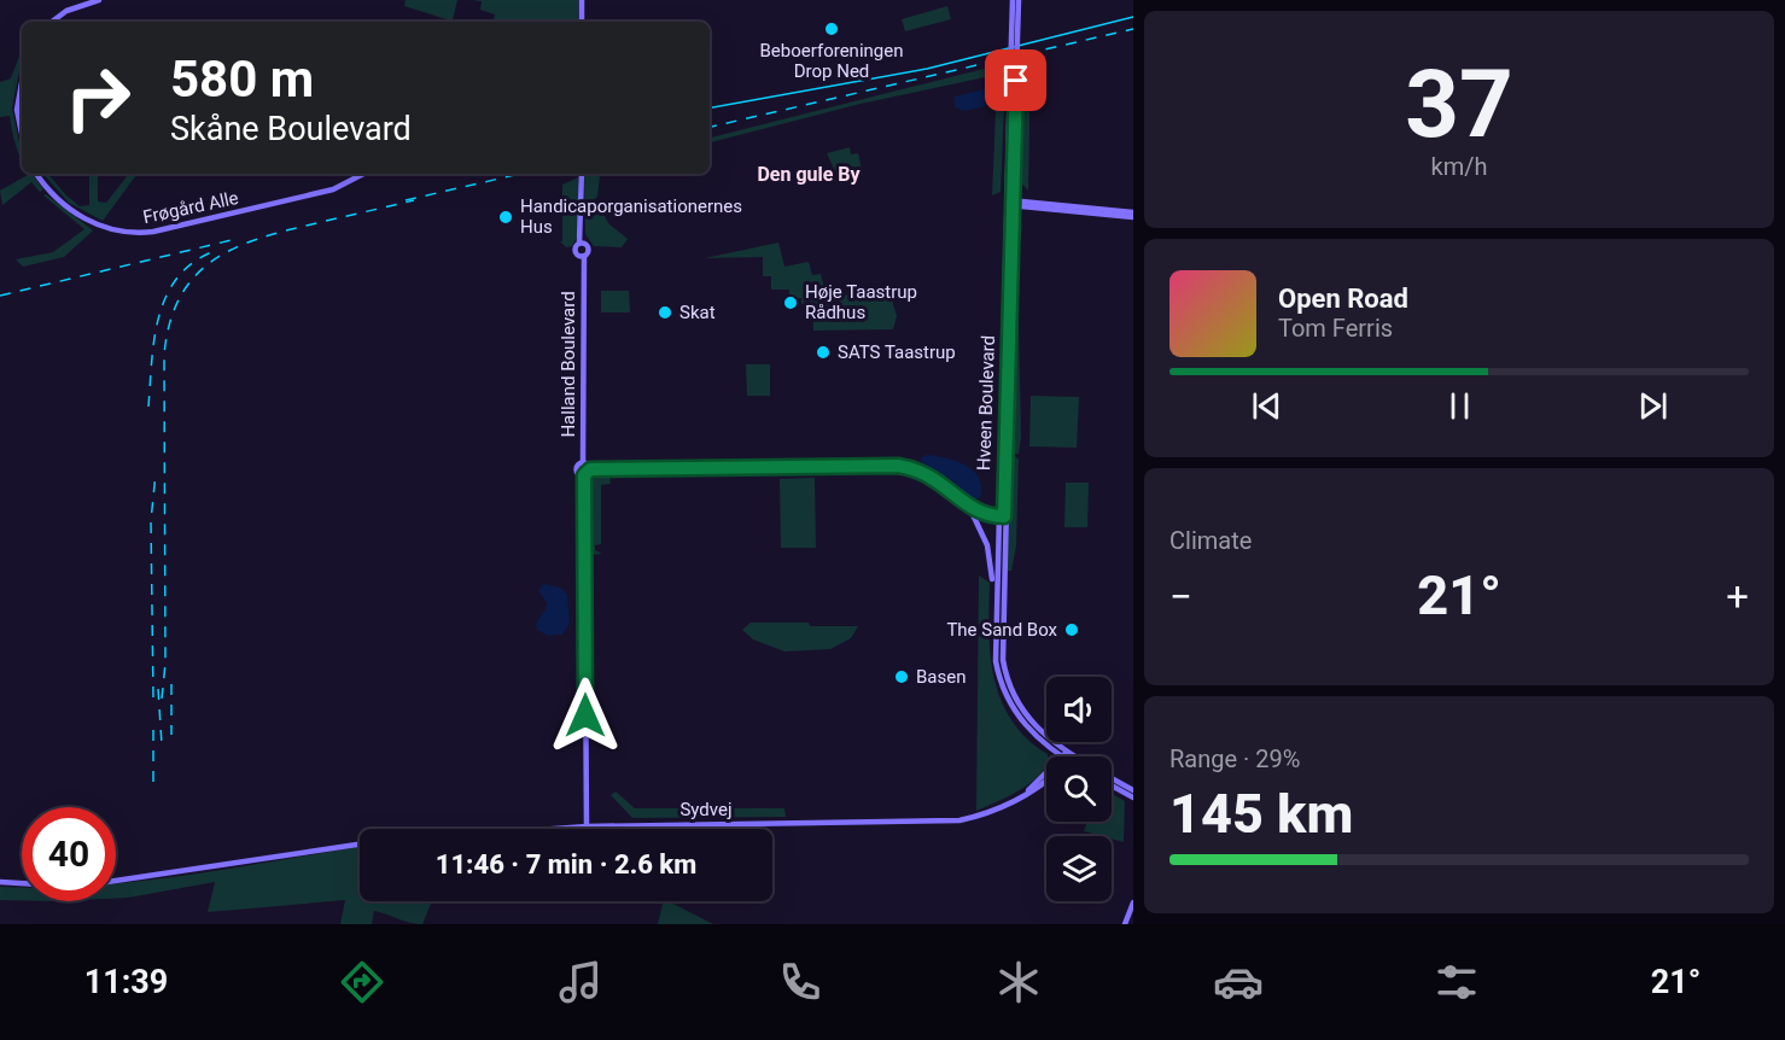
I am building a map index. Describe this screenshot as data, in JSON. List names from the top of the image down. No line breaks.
{"streets":{"street":["Frøgård Alle","Halland Boulevard","Hveen Boulevard","Sydvej"]},"districts":["Den gule By"],"places":["Beboerforeningen Drop Ned","Handicaporganisationernes Hus","Høje Taastrup Rådhus","Skat","SATS Taastrup","The Sand Box","Basen"],"page":{"tile":[["37","km/h"],"Climate",["Range · 29%","145 km"]],"turn":["580 m","Skåne Boulevard"],"song":["Open Road","Tom Ferris"],"heat":["−","21°","+"],"limit":"40","trip":"11:46 · 7 min · 2.6 km","tabs":["11:39","21°"]}}
